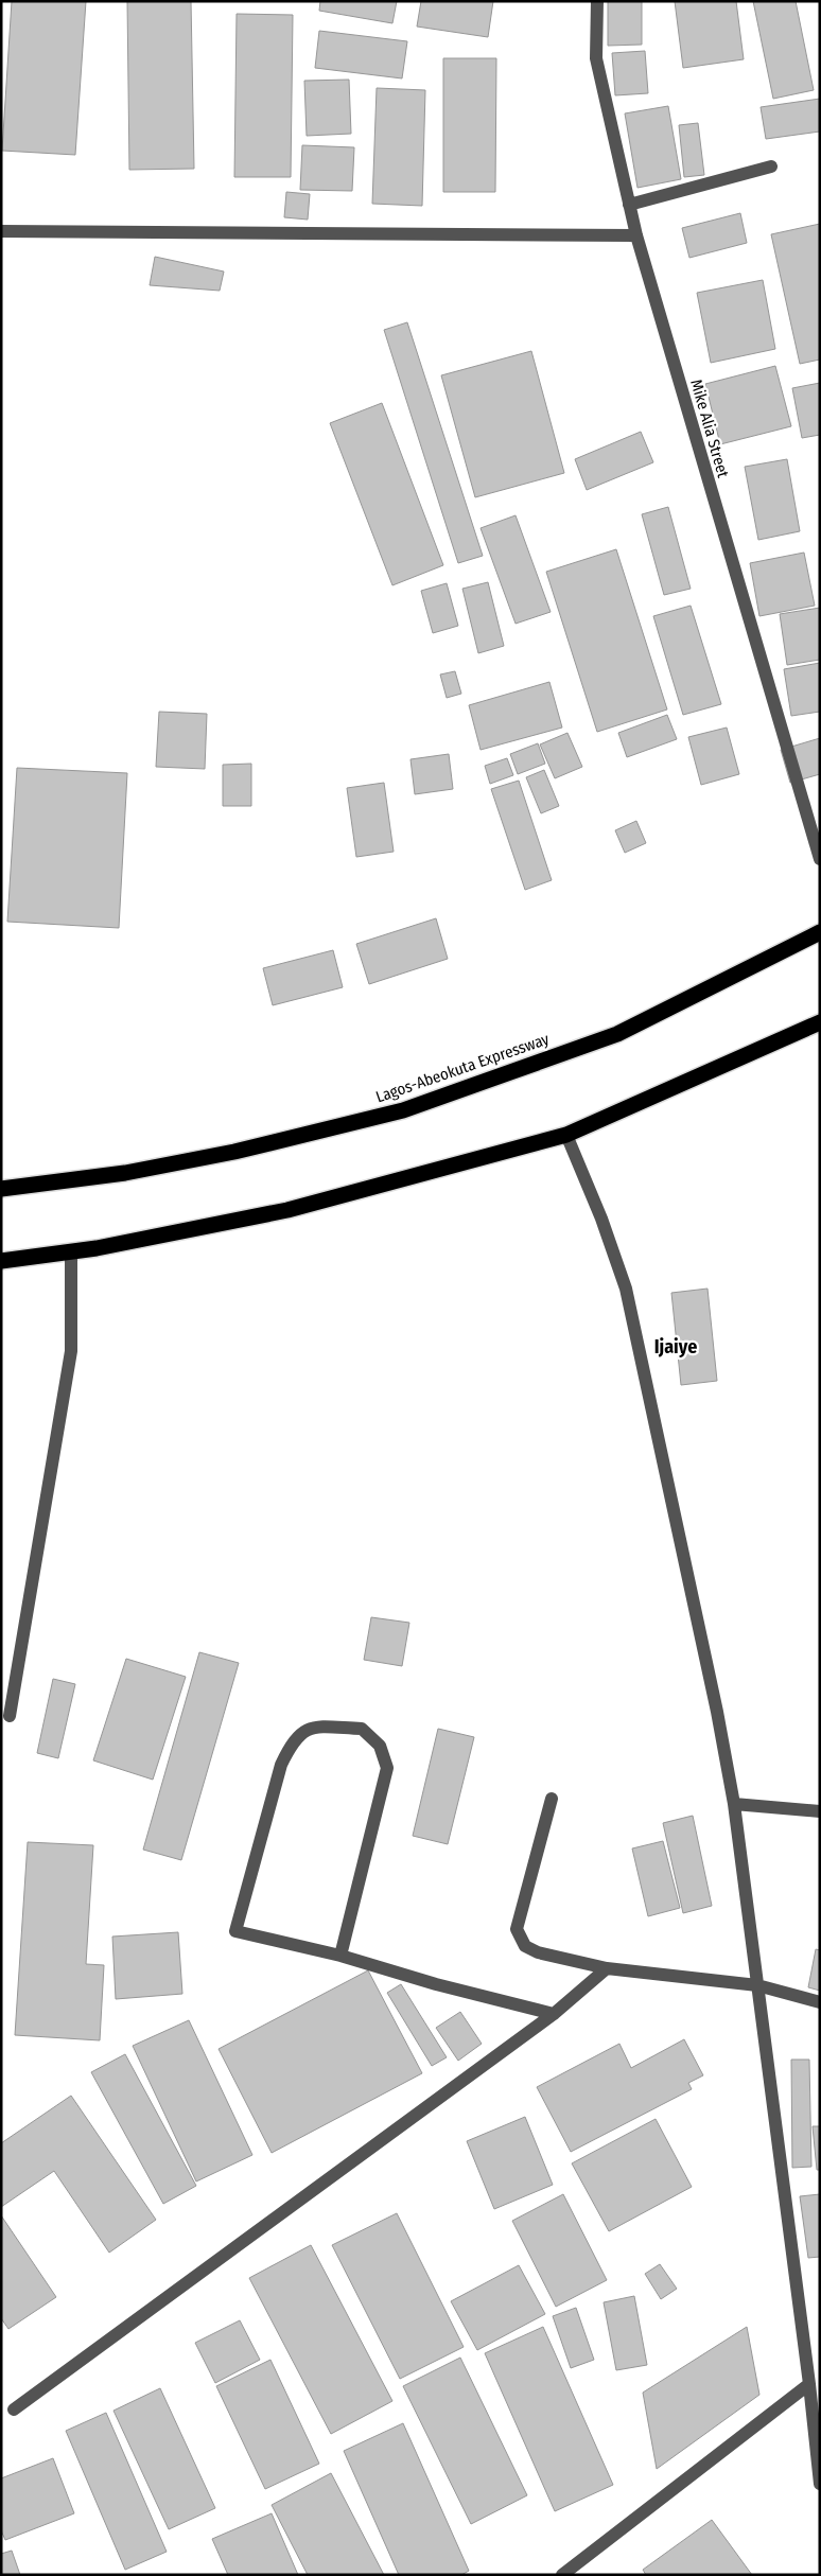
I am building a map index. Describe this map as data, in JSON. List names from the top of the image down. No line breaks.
{"streets":{"highway":["Lagos-Abeokuta Expressway"],"street":["Mike Alia Street"]},"districts":["Ijaiye"]}
